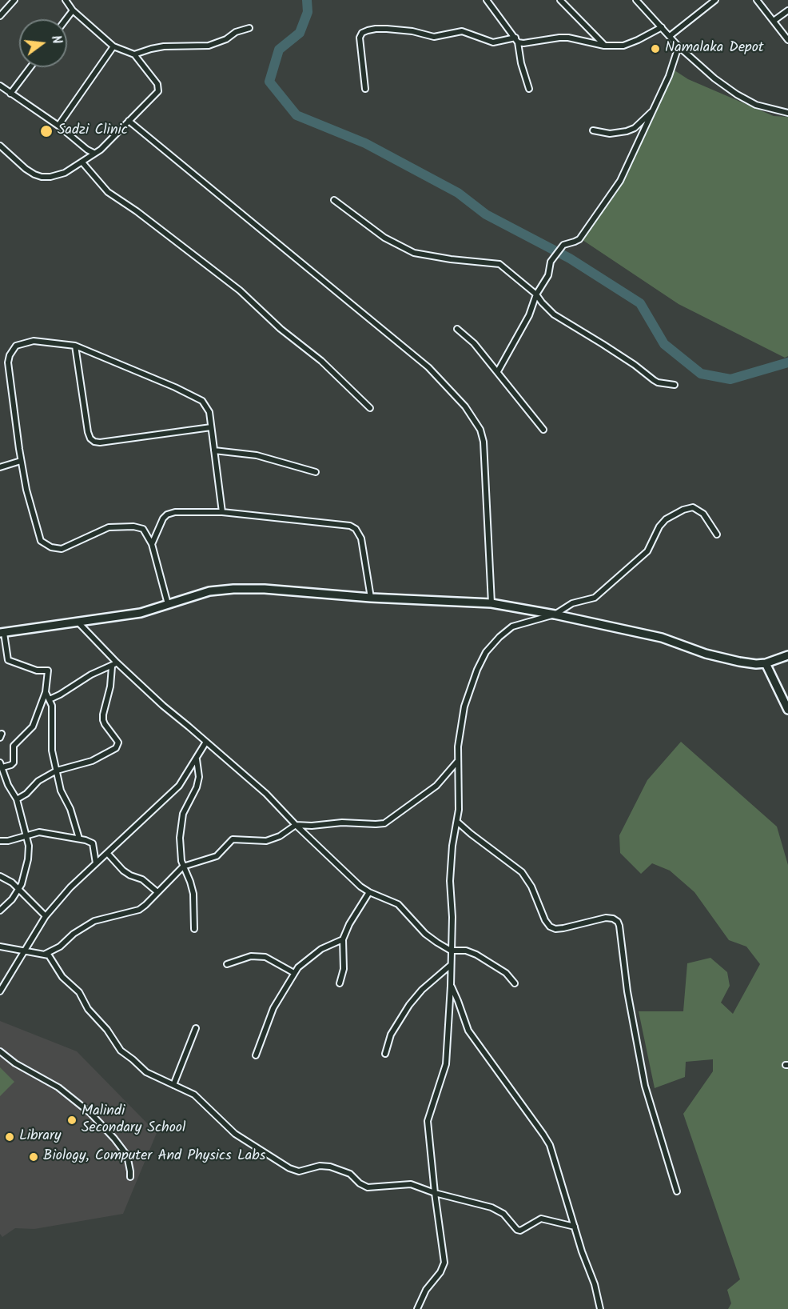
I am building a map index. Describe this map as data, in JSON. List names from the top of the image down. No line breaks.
{"places":["Namalaka Depot","Sadzi Clinic","Malindi Secondary School","Library","Biology, Computer And Physics Labs"],"north":"right"}
